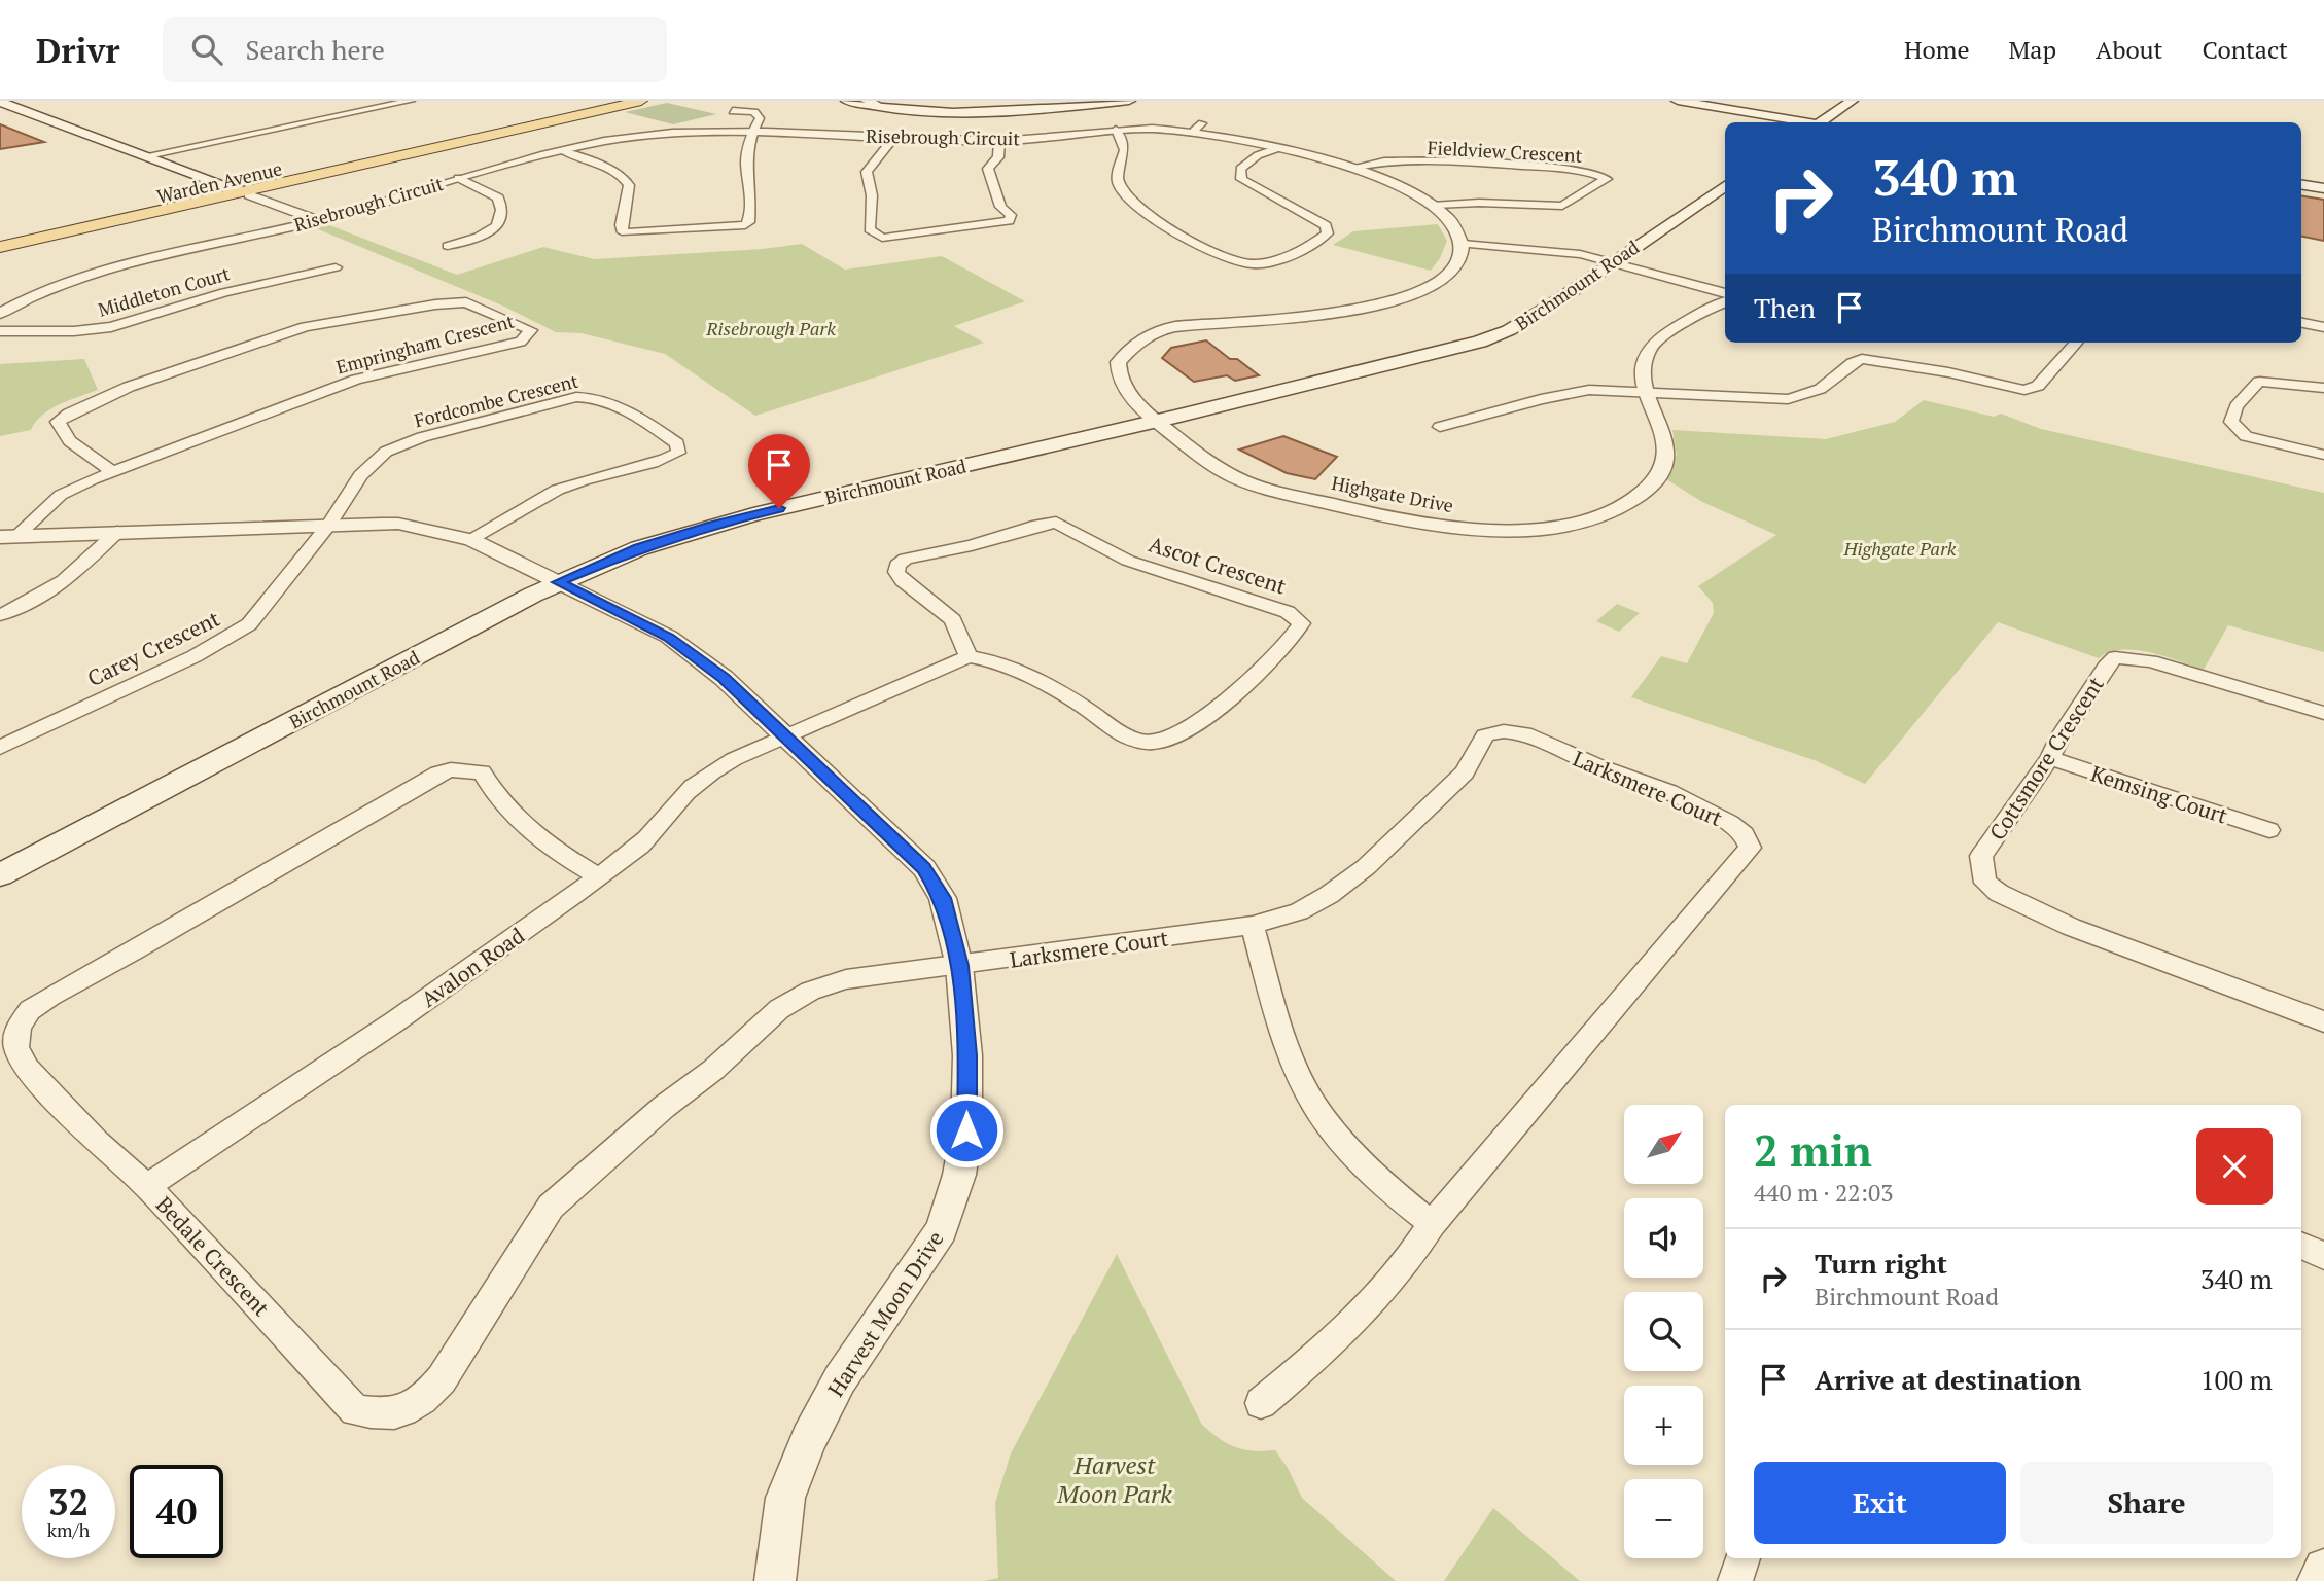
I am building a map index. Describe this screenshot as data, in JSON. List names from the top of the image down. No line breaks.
{"streets":{"main road":["Warden Avenue","Birchmount Road"],"street":["Risebrough Circuit","Fieldview Crescent","Middleton Court","Empringham Crescent","Fordcombe Crescent","Highgate Drive","Ascot Crescent","Carey Crescent","Cottsmore Crescent","Larksmere Court","Kemsing Court","Avalon Road","Bedale Crescent","Harvest Moon Drive"]},"crossings":[["Risebrough Circuit","Fieldview Crescent"],["Birchmount Road","Highgate Drive"],["Birchmount Road","Harvest Moon Drive"],["Fordcombe Crescent","Carey Crescent"],["Cottsmore Crescent","Kemsing Court"],["Larksmere Court","Bedale Crescent"],["Larksmere Court","Harvest Moon Drive"],["Avalon Road","Bedale Crescent"],["Avalon Road","Harvest Moon Drive"],["Bedale Crescent","Harvest Moon Drive"]],"parks":["Risebrough Park","Highgate Park","Harvest Moon Park"],"north":"top right","page":{"header":"Drivr","search":"Search here","nav":["Home","Map","About","Contact"],"turn":["340 m","Birchmount Road"],"then":"Then","map_buttons":["+","−"],"heading":["2 min","440 m · 22:03"],"list":[{"name":"Turn right","note":"Birchmount Road","value":"340 m"},{"name":"Arrive at destination","value":"100 m"}],"buttons":["Exit","Share"],"speed":"32 km/h","limit":"40"}}
